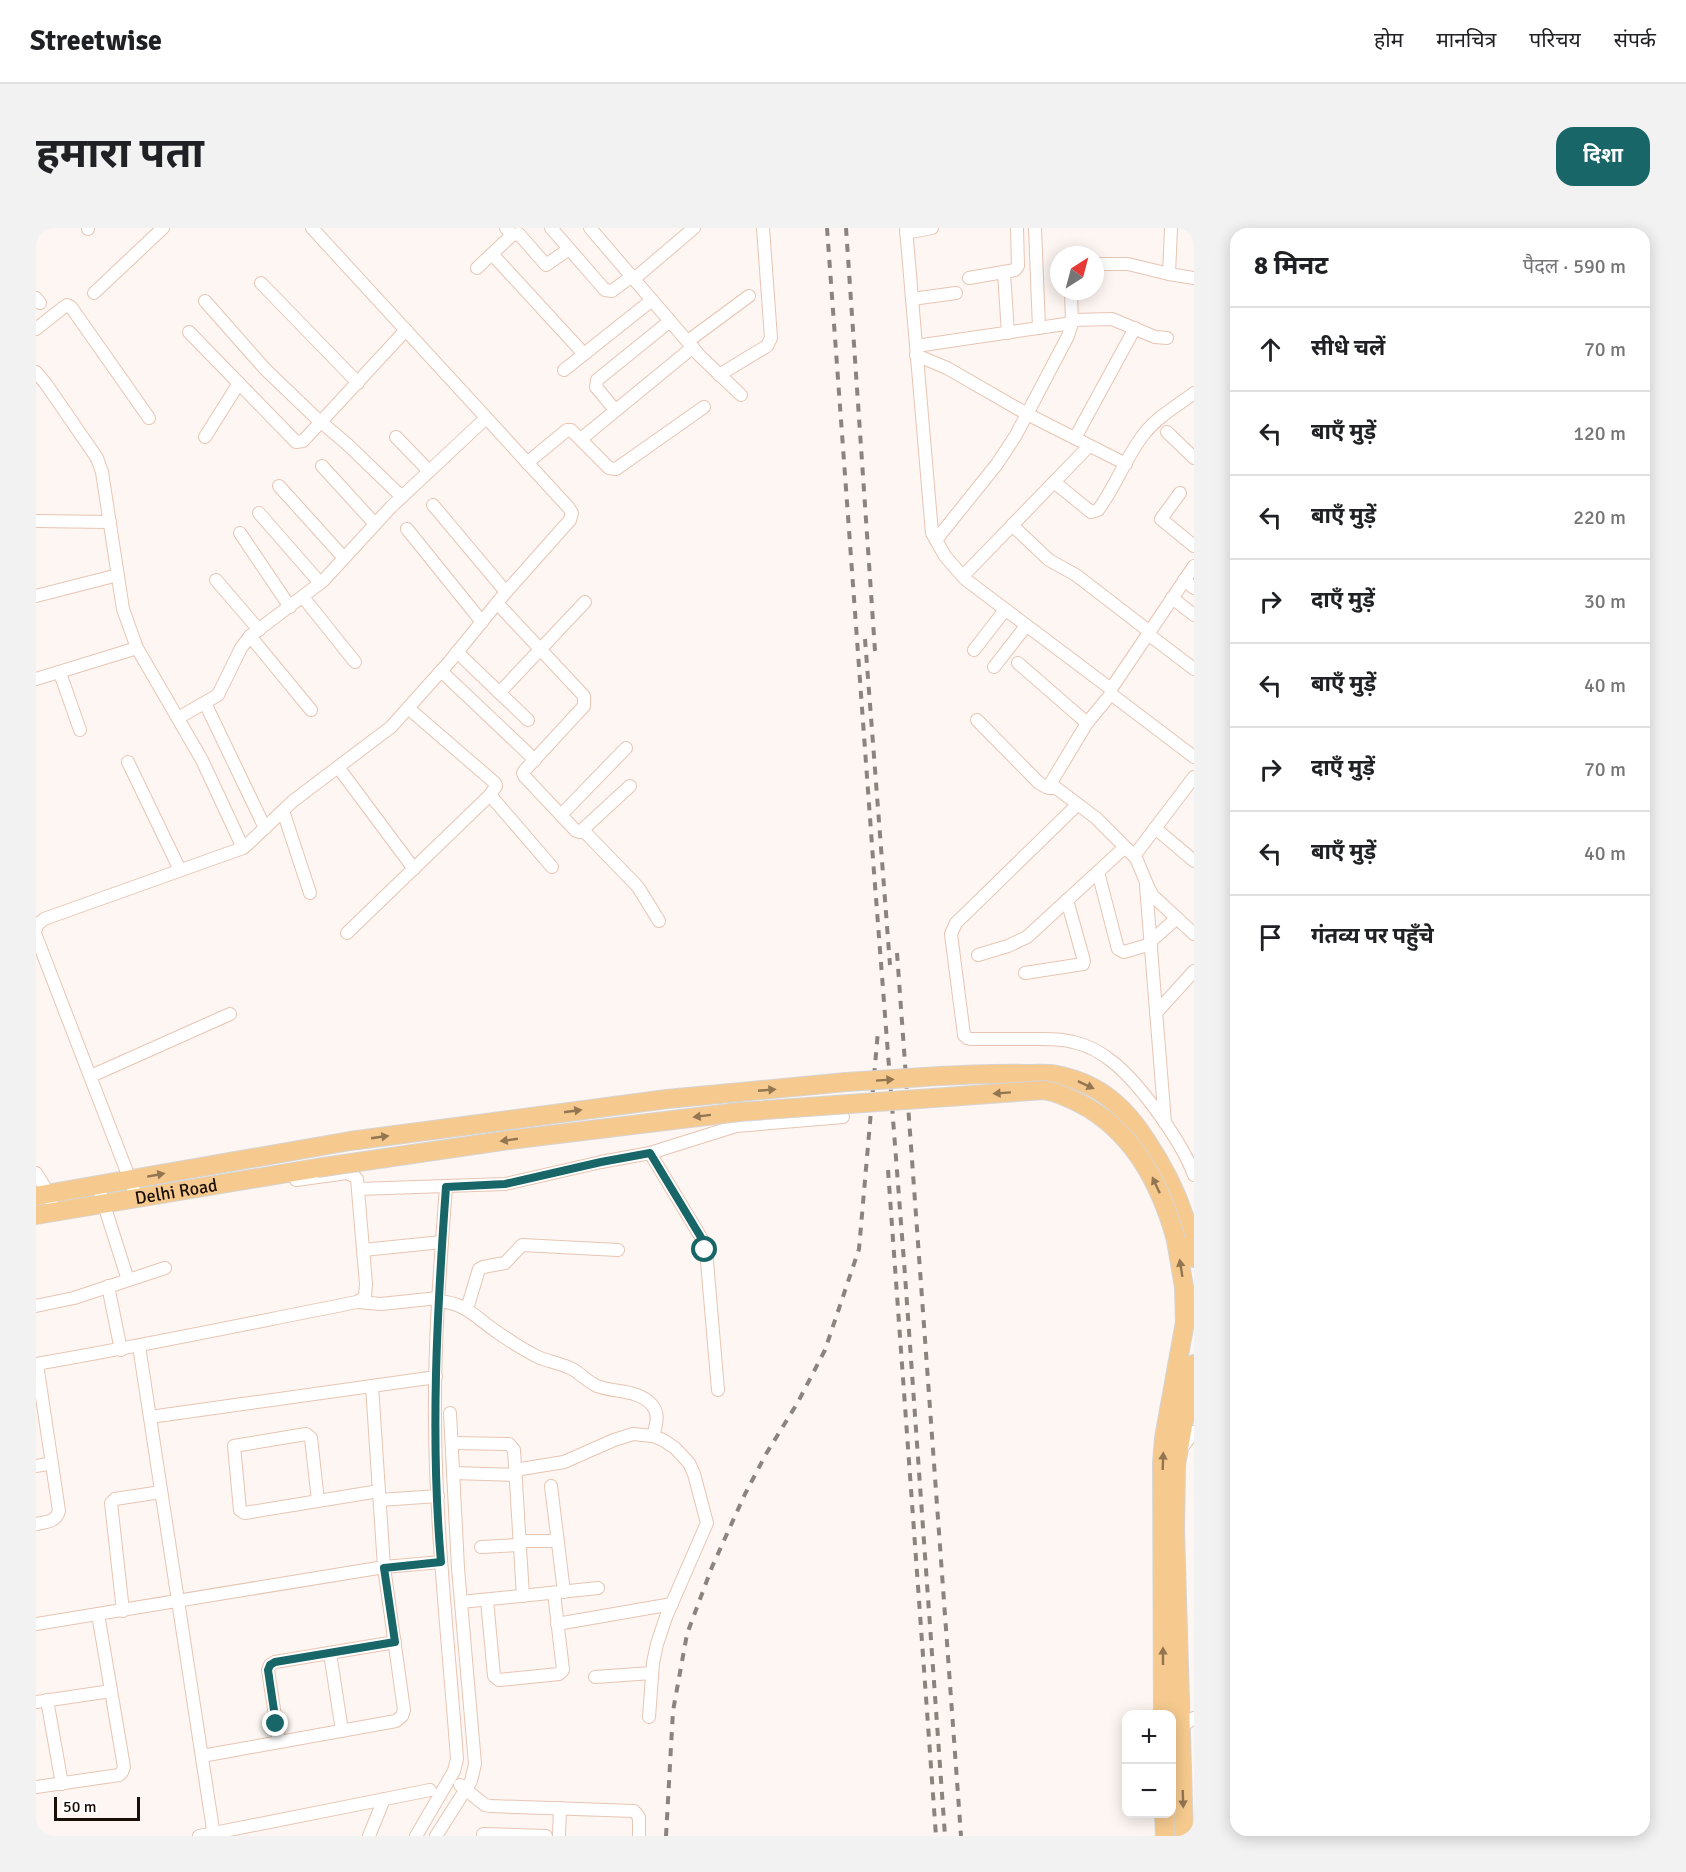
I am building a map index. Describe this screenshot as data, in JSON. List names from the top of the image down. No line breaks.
{"streets":{"main road":["Delhi Road"]},"scale_bar":"50 m","north":"top right","page":{"header":"Streetwise","nav":["होम","मानचित्र","परिचय","संपर्क"],"buttons":"दिशा","title":"हमारा पता","heading":["8 मिनट","पैदल · 590 m"],"list":[["सीधे चलें","70 m"],["बाएँ मुड़ें","120 m"],["बाएँ मुड़ें","220 m"],["दाएँ मुड़ें","30 m"],["बाएँ मुड़ें","40 m"],["दाएँ मुड़ें","70 m"],["बाएँ मुड़ें","40 m"],"गंतव्य पर पहुँचे"],"map_buttons":["+","−"],"scale":"50 m"}}
